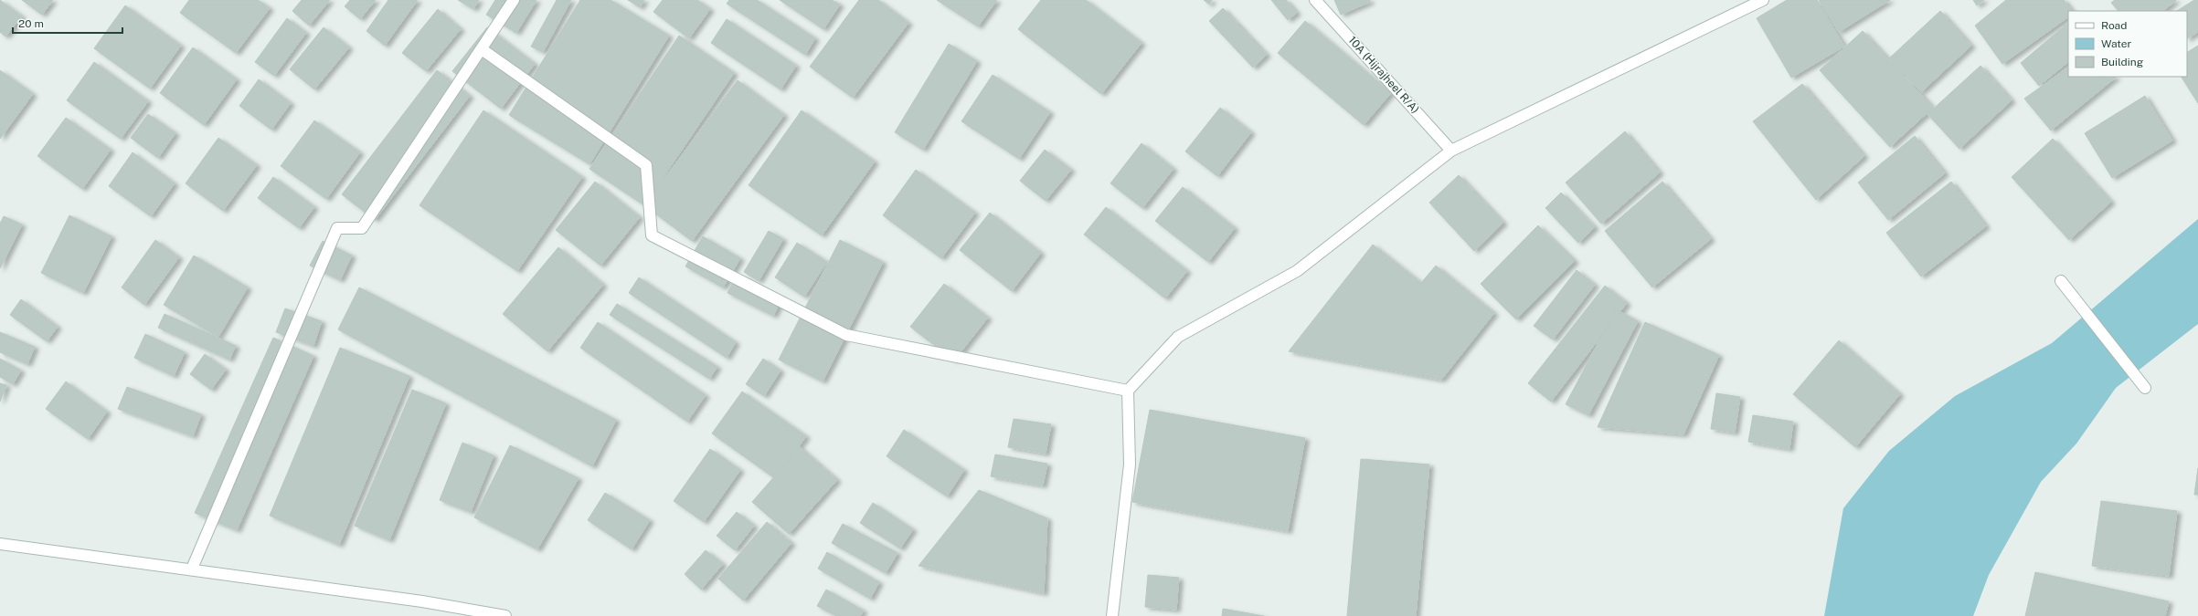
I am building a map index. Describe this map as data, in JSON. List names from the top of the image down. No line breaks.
{"streets":{"street":["10A (Hijrajheel R/A)"]},"legend":["Road","Water","Building"],"scale_bar":"20 m"}
